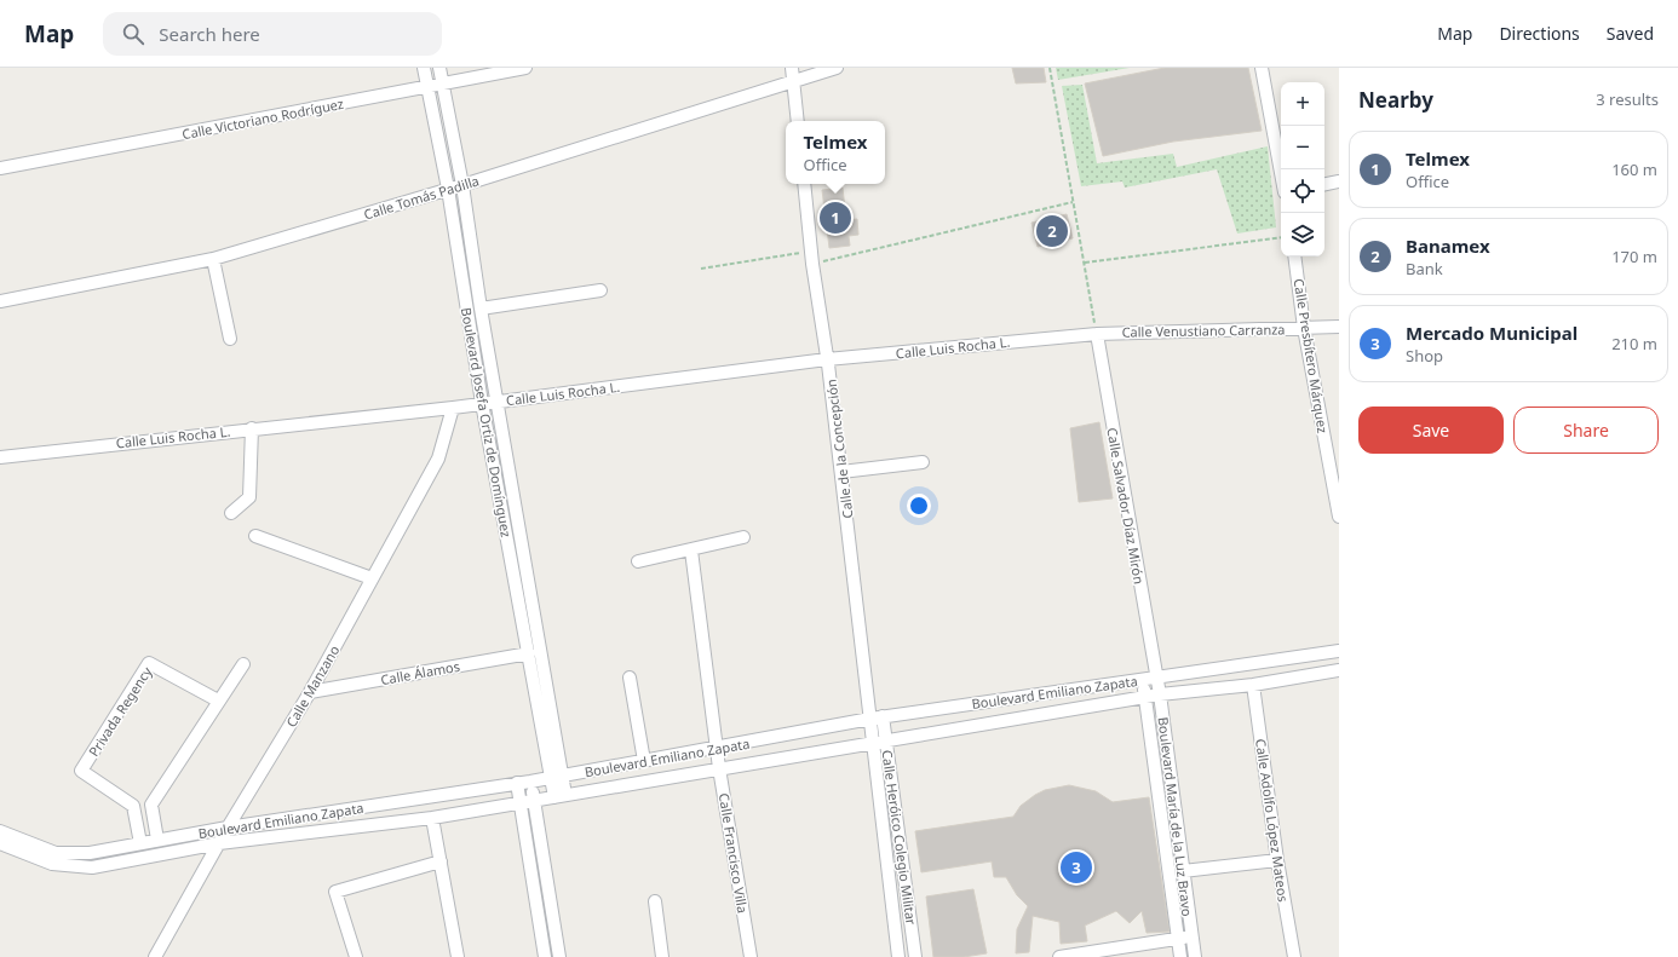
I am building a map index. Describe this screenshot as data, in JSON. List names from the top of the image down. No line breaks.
{"streets":{"street":["Calle Victoriano Rodríguez","Calle Tomás Padilla","Calle Venustiano Carranza","Calle Luis Rocha L.","Calle Presbítero Márquez","Boulevard Josefa Ortiz de Domínguez","Calle de la Concepción","Calle Salvador Díaz Mirón","Calle Álamos","Calle Manzano","Boulevard Emiliano Zapata","Privada Regency","Boulevard María de la Luz Bravo","Calle Adolfo López Mateos","Calle Heróico Colegio Militar","Calle Francisco Villa"]},"crossings":[["Calle Victoriano Rodríguez","Boulevard Josefa Ortiz de Domínguez"],["Calle Tomás Padilla","Boulevard Josefa Ortiz de Domínguez"],["Calle Venustiano Carranza","Calle Luis Rocha L."],["Calle Venustiano Carranza","Calle Presbítero Márquez"],["Calle Venustiano Carranza","Calle Salvador Díaz Mirón"],["Calle Luis Rocha L.","Boulevard Josefa Ortiz de Domínguez"],["Calle Luis Rocha L.","Calle de la Concepción"],["Calle Luis Rocha L.","Calle Salvador Díaz Mirón"],["Calle Luis Rocha L.","Calle Manzano"],["Boulevard Josefa Ortiz de Domínguez","Calle Álamos"],["Boulevard Josefa Ortiz de Domínguez","Boulevard Emiliano Zapata"],["Calle de la Concepción","Boulevard Emiliano Zapata"],["Calle de la Concepción","Calle Heróico Colegio Militar"],["Calle Salvador Díaz Mirón","Boulevard Emiliano Zapata"],["Calle Salvador Díaz Mirón","Boulevard María de la Luz Bravo"],["Calle Álamos","Calle Manzano"],["Calle Manzano","Boulevard Emiliano Zapata"],["Boulevard Emiliano Zapata","Boulevard María de la Luz Bravo"],["Boulevard Emiliano Zapata","Calle Adolfo López Mateos"],["Boulevard Emiliano Zapata","Calle Heróico Colegio Militar"],["Boulevard Emiliano Zapata","Calle Francisco Villa"]],"page":{"header":"Map","search":"Search here","nav":["Map","Directions","Saved"],"heading":["Nearby","3 results"],"map_buttons":["+","−"],"popup":["Telmex","Office"],"list":[{"mark":"1","name":"Telmex","note":"Office","value":"160 m"},{"mark":"2","name":"Banamex","note":"Bank","value":"170 m"},{"mark":"3","name":"Mercado Municipal","note":"Shop","value":"210 m"}],"pins":["1","2","3"],"buttons":["Save","Share"]}}
